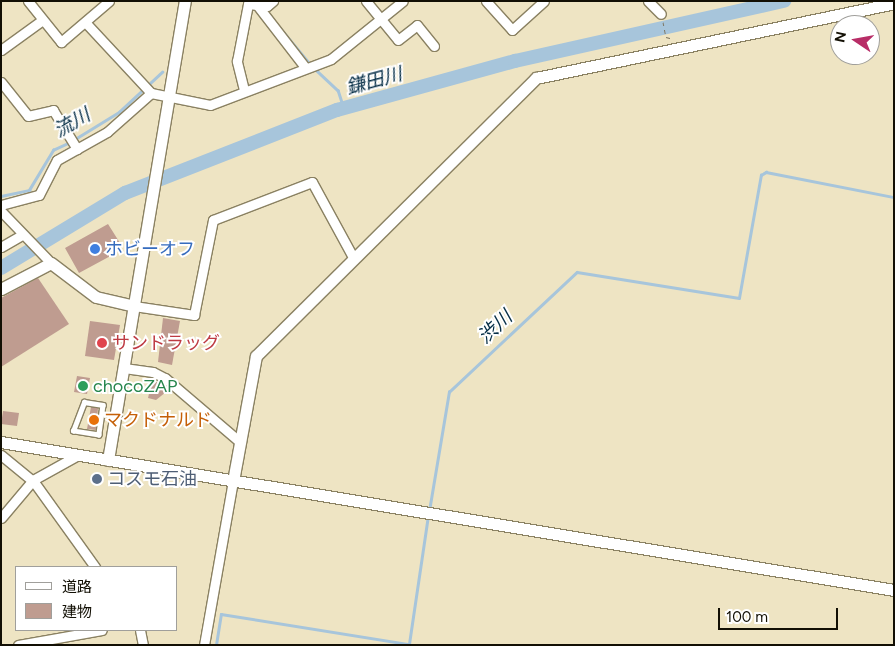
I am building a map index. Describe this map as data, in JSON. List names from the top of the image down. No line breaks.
{"water":["鎌田川","流川","渋川"],"places":["ホビーオフ","サンドラッグ","chocoZAP","マクドナルド","コスモ石油"],"legend":["道路","建物"],"scale_bar":"100 m","north":"left"}
